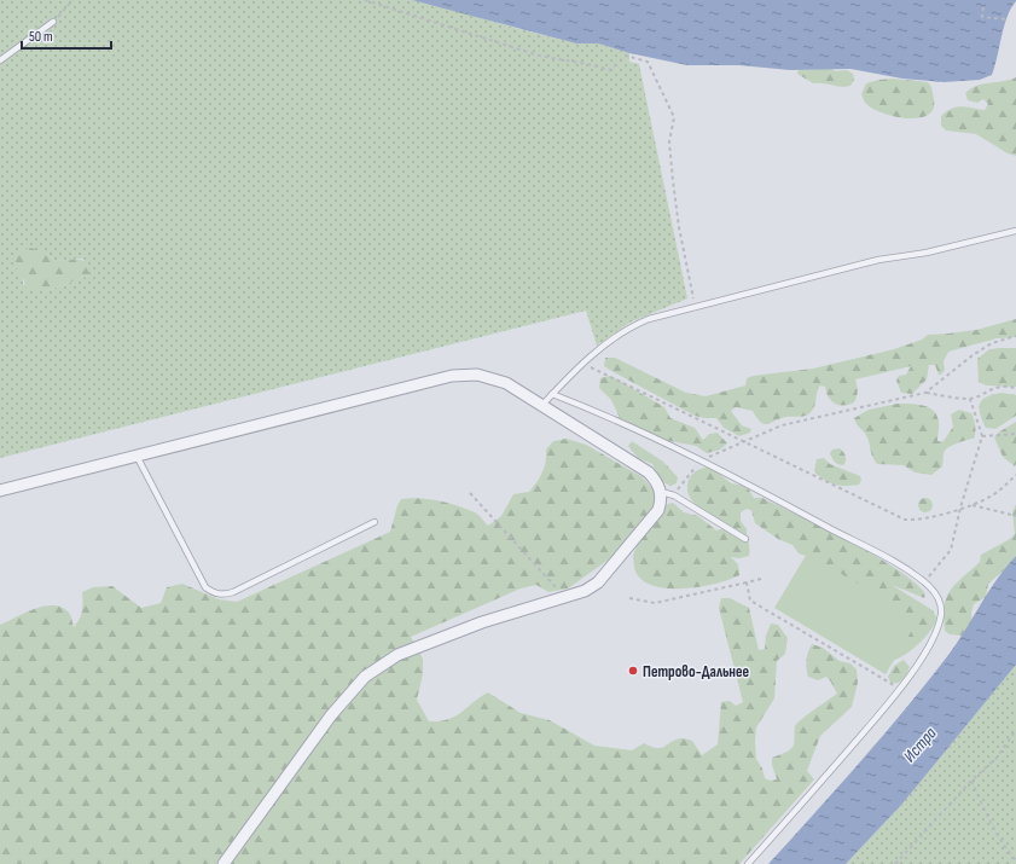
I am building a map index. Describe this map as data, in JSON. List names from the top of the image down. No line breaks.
{"water":["Истра"],"places":["Петрово-Дальнее"],"scale_bar":"50 m"}
